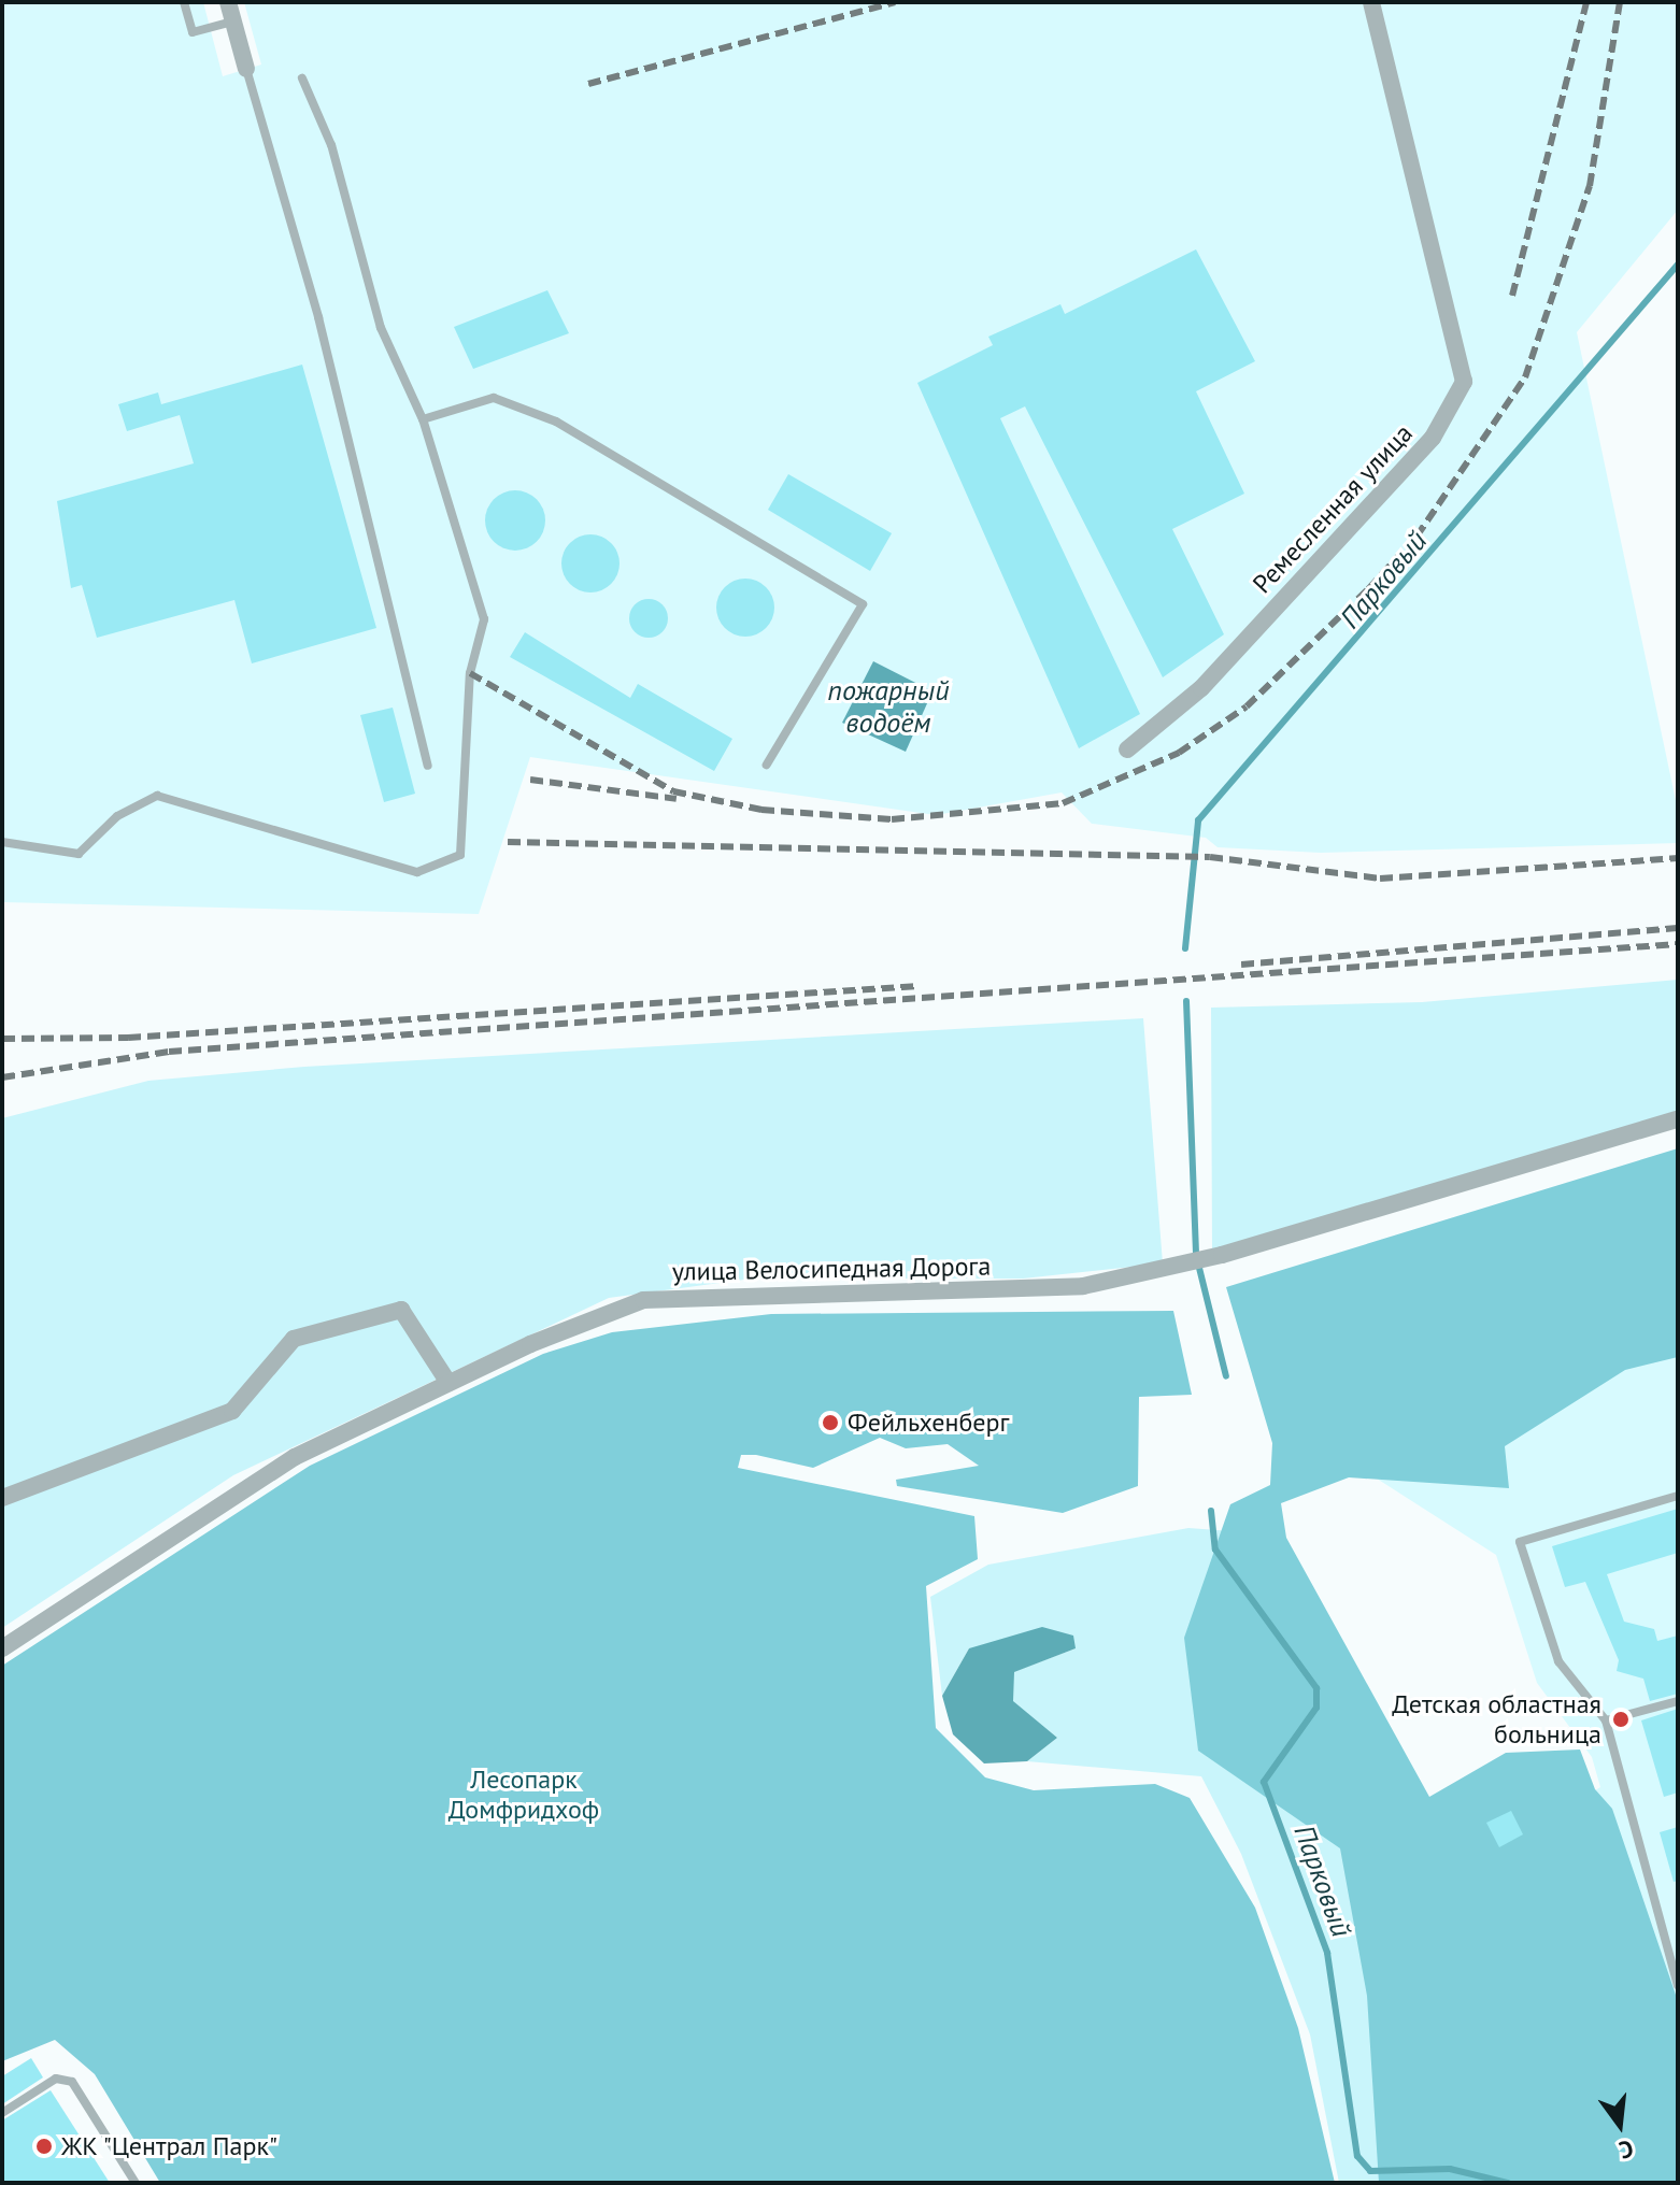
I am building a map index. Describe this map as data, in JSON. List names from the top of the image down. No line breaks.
{"streets":{"street":["Ремесленная улица","улица Велосипедная Дорога"]},"water":["Парковый","пожарный водоём"],"parks":["Лесопарк Домфридхоф"],"places":["Фейльхенберг","Детская областная больница","ЖК \"Централ Парк\""],"north":"bottom"}
